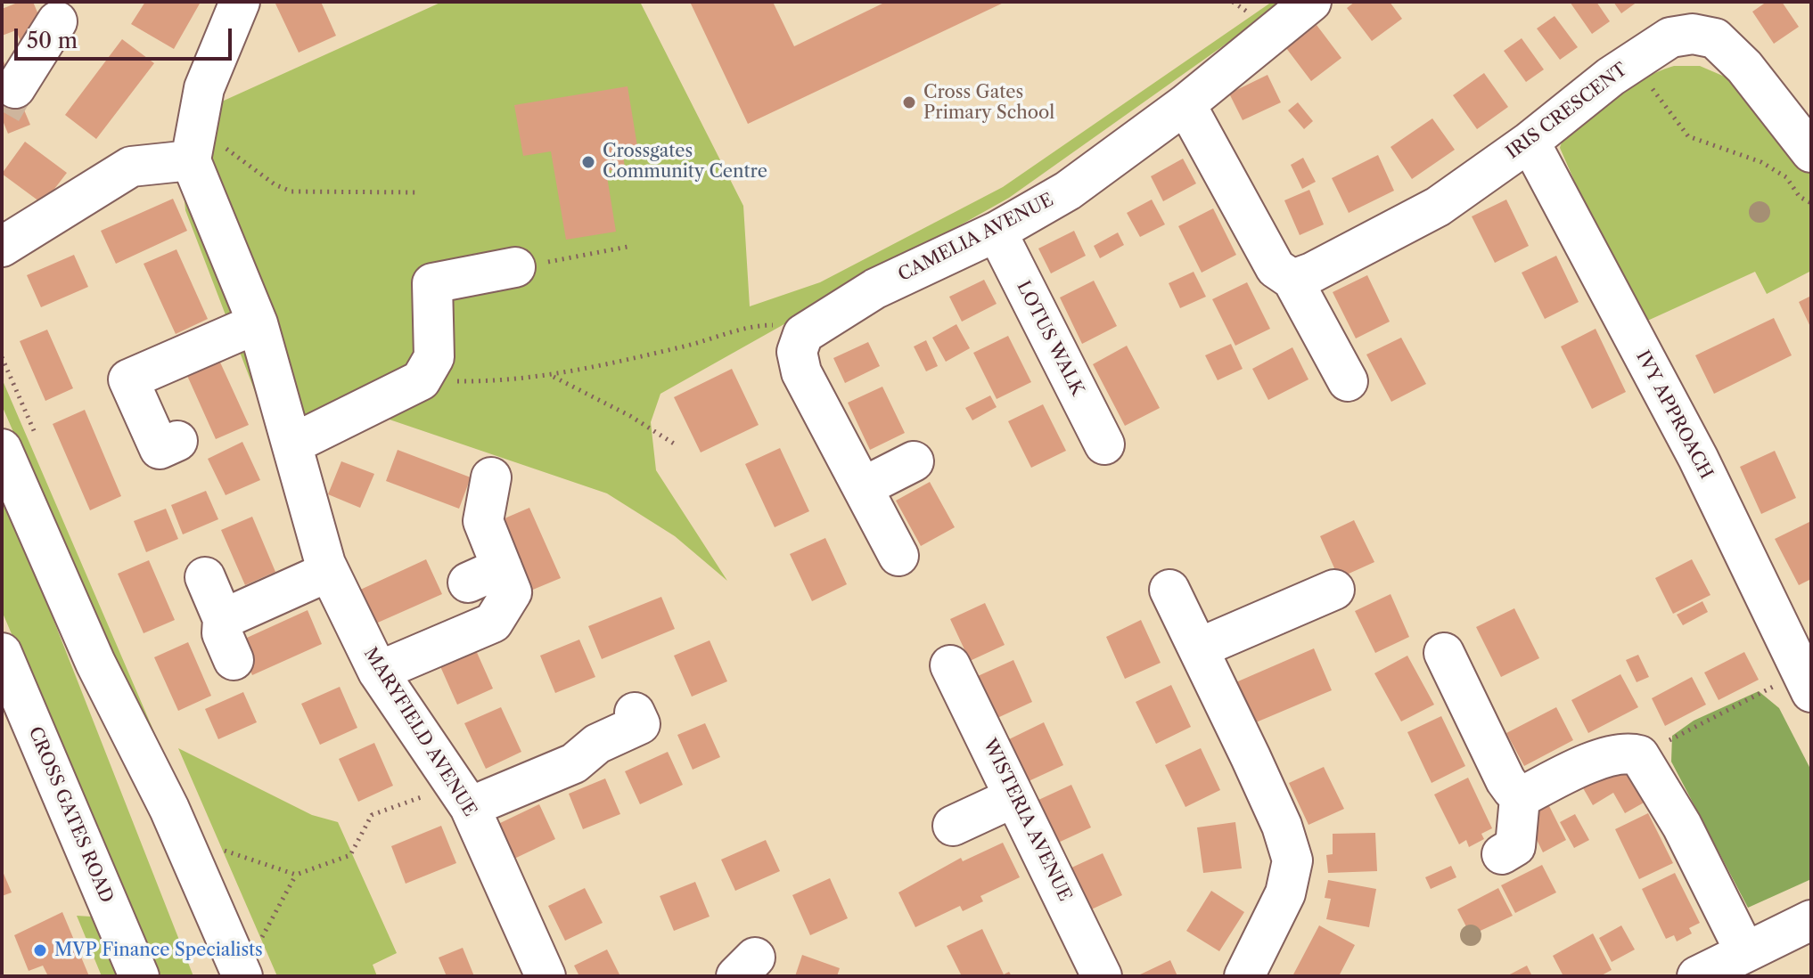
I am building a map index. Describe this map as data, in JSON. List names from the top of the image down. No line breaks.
{"streets":{"street":["IRIS CRESCENT","CAMELIA AVENUE","LOTUS WALK","IVY APPROACH","MARYFIELD AVENUE","CROSS GATES ROAD","WISTERIA AVENUE"]},"crossings":[["IRIS CRESCENT","IVY APPROACH"],["CAMELIA AVENUE","LOTUS WALK"]],"places":["Cross Gates Primary School","Crossgates Community Centre","MVP Finance Specialists"],"scale_bar":"50 m"}
